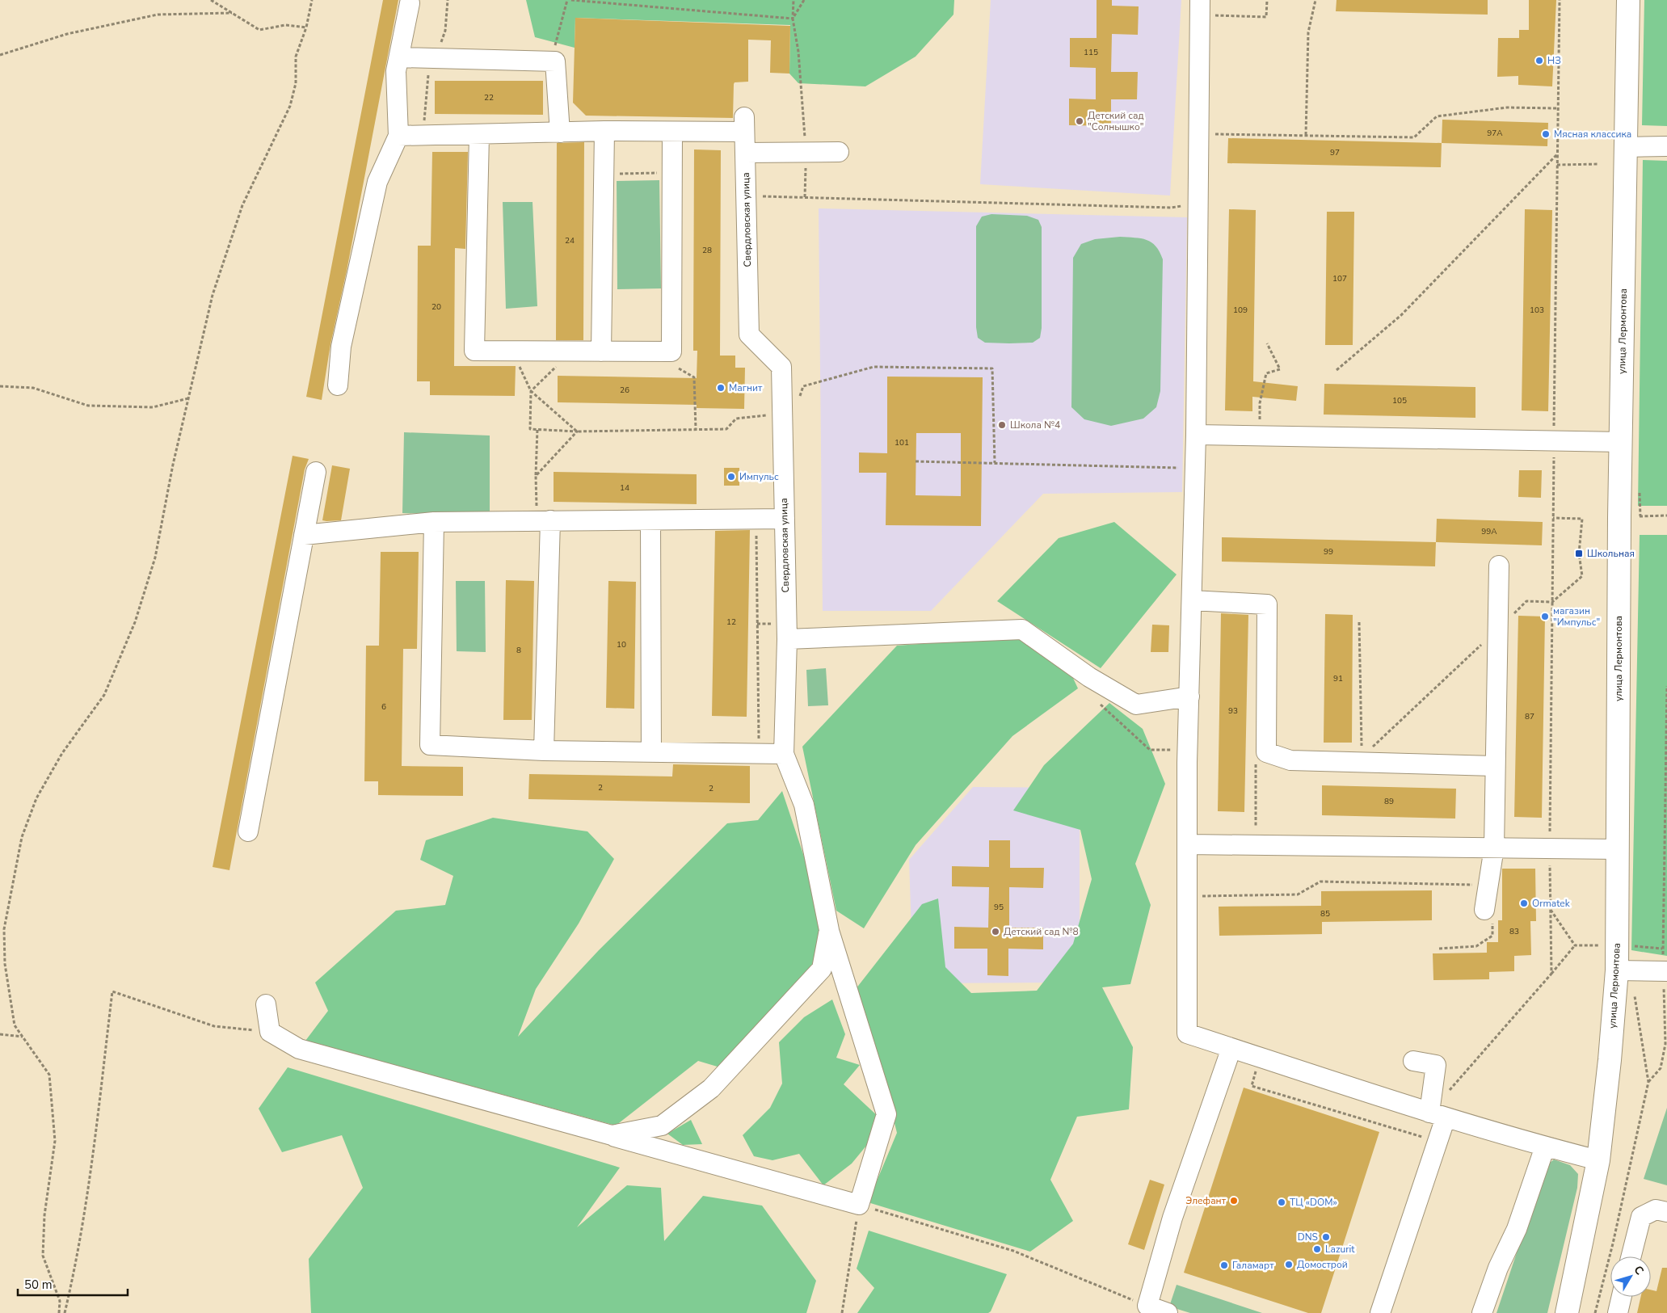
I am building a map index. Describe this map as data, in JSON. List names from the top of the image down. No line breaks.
{"streets":{"main road":["улица Лермонтова"],"street":["Свердловская улица"]},"places":{"other":["НЗ","Детский сад \"Солнышко\"","Мясная классика","Магнит","Школа №4","Импульс","магазин \"Импульс\"","Ormatek","Детский сад №8","Элефант","ТЦ «DOM»","DNS","Lazurit","Домострой","Галамарт"],"transit":["Школьная"]},"house_numbers":["115","22","97А","97","24","28","107","20","109","103","26","105","101","14","99А","99","12","10","8","91","6","93","87","2","2","89","95","85","83"],"scale_bar":"50 m","north":"top right"}
